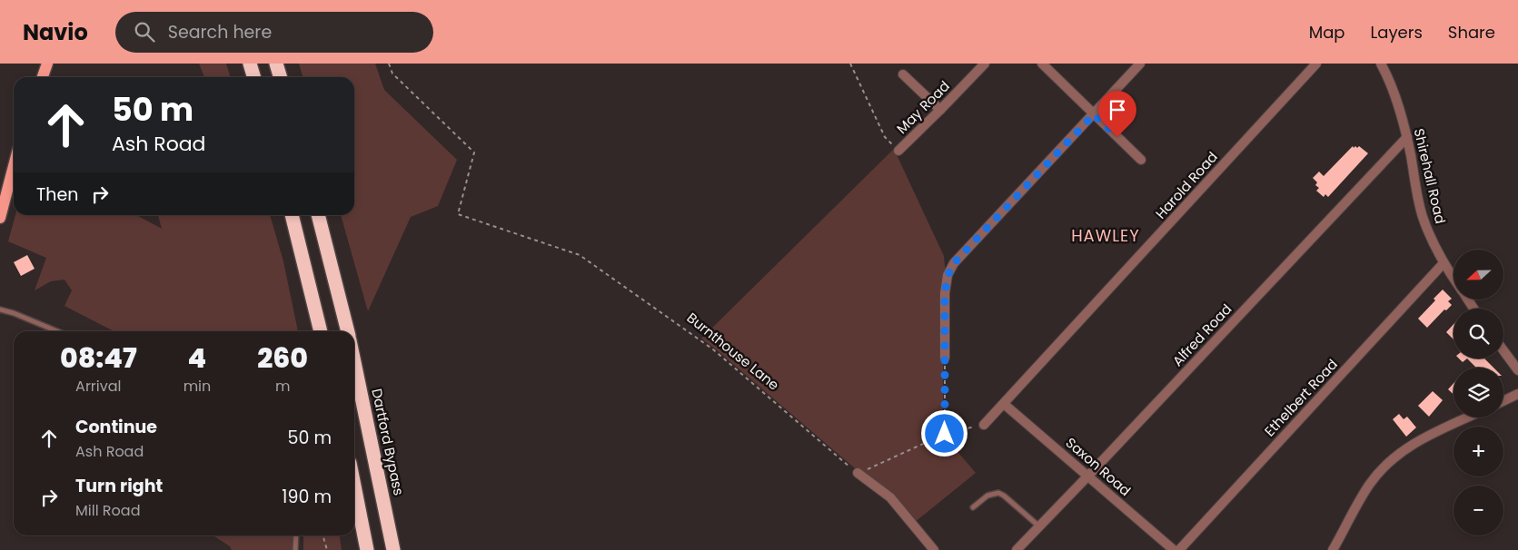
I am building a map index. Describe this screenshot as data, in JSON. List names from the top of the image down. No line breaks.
{"streets":{"highway":["Dartford Bypass"],"street":["May Road","Shirehall Road","Harold Road","Alfred Road","Ethelbert Road","Saxon Road"],"path":["Burnthouse Lane"]},"crossings":[["Shirehall Road","Alfred Road"],["Shirehall Road","Ethelbert Road"],["Harold Road","Saxon Road"],["Alfred Road","Saxon Road"]],"districts":["HAWLEY"],"north":"left","page":{"header":"Navio","search":"Search here","nav":["Map","Layers","Share"],"turn":["50 m","Ash Road"],"then":"Then","map_buttons":["+","−"],"eta":["08:47","Arrival","4","min","260","m"],"list":[{"name":"Continue","note":"Ash Road","value":"50 m"},{"name":"Turn right","note":"Mill Road","value":"190 m"}]}}
